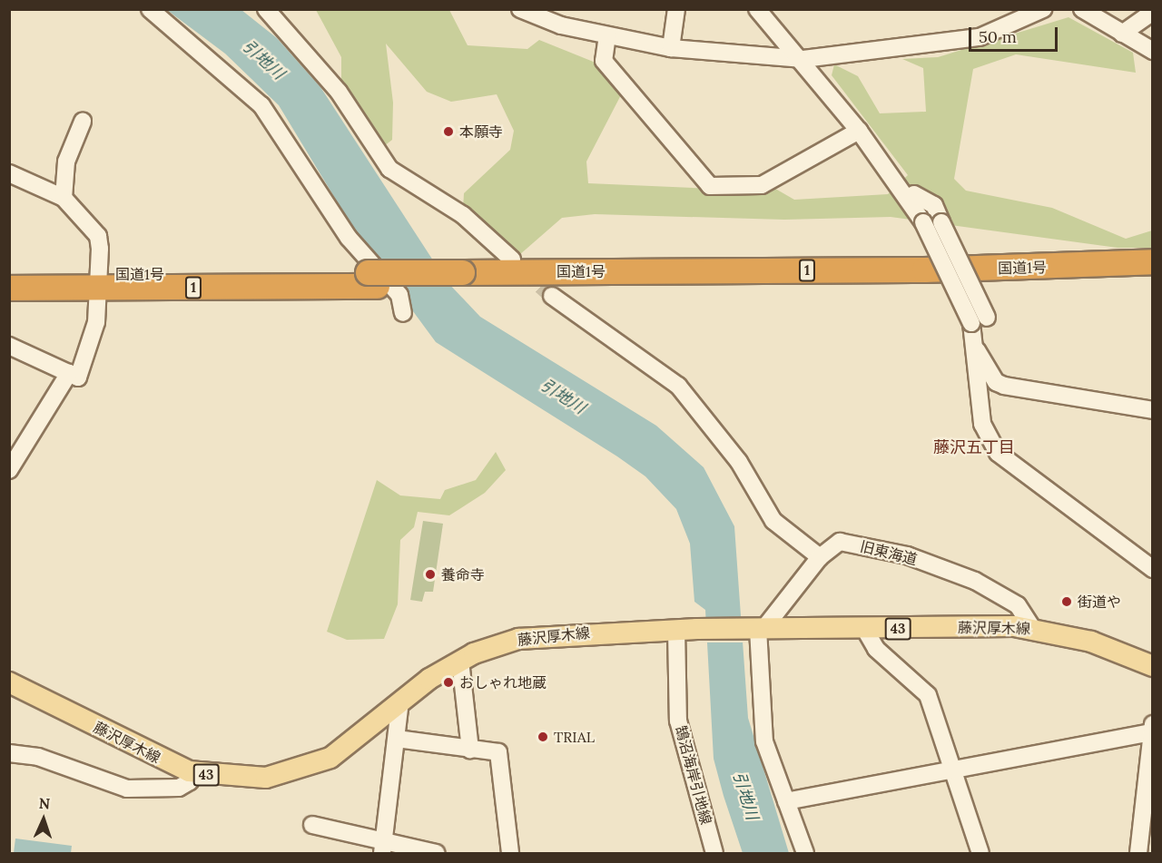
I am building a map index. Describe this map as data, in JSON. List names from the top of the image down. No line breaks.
{"streets":{"highway":["国道1号","1"],"main road":["藤沢厚木線","43"],"street":["旧東海道","鵠沼海岸引地線"]},"crossings":[["旧東海道","藤沢厚木線"],["藤沢厚木線","鵠沼海岸引地線"]],"districts":["藤沢五丁目"],"water":["引地川"],"places":["本願寺","養命寺","街道や","おしゃれ地蔵","TRIAL"],"scale_bar":"50 m","north":"top"}
